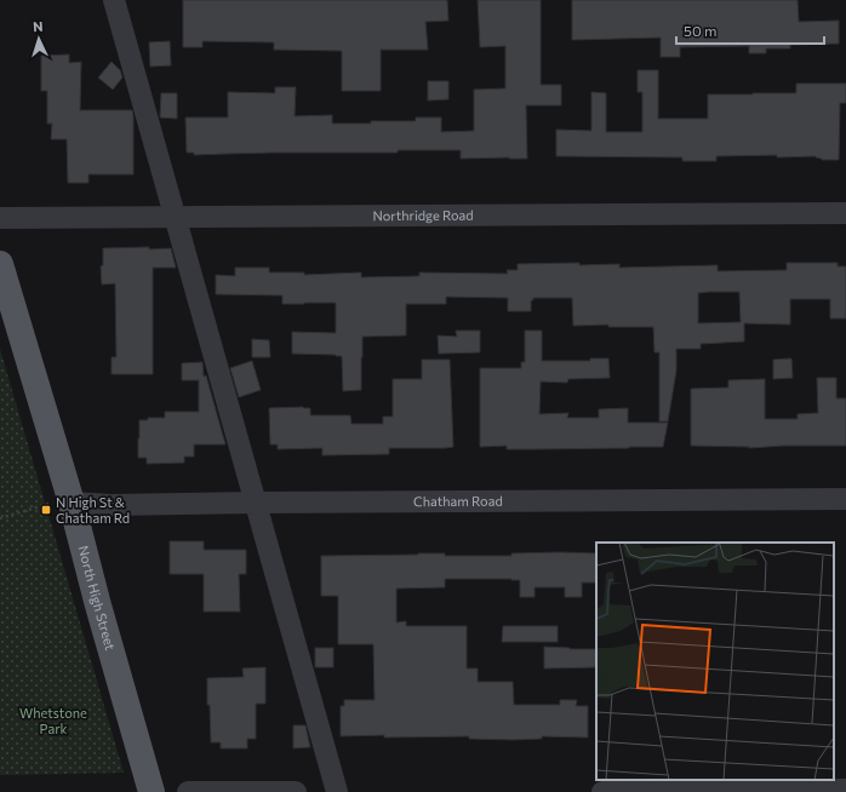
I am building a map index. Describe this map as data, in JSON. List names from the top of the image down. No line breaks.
{"streets":{"main road":["North High Street"],"street":["Northridge Road","Chatham Road"]},"crossings":[["Chatham Road","North High Street"]],"parks":["Whetstone Park"],"places":{"transit":["N High St & Chatham Rd"]},"scale_bar":"50 m","north":"top"}
